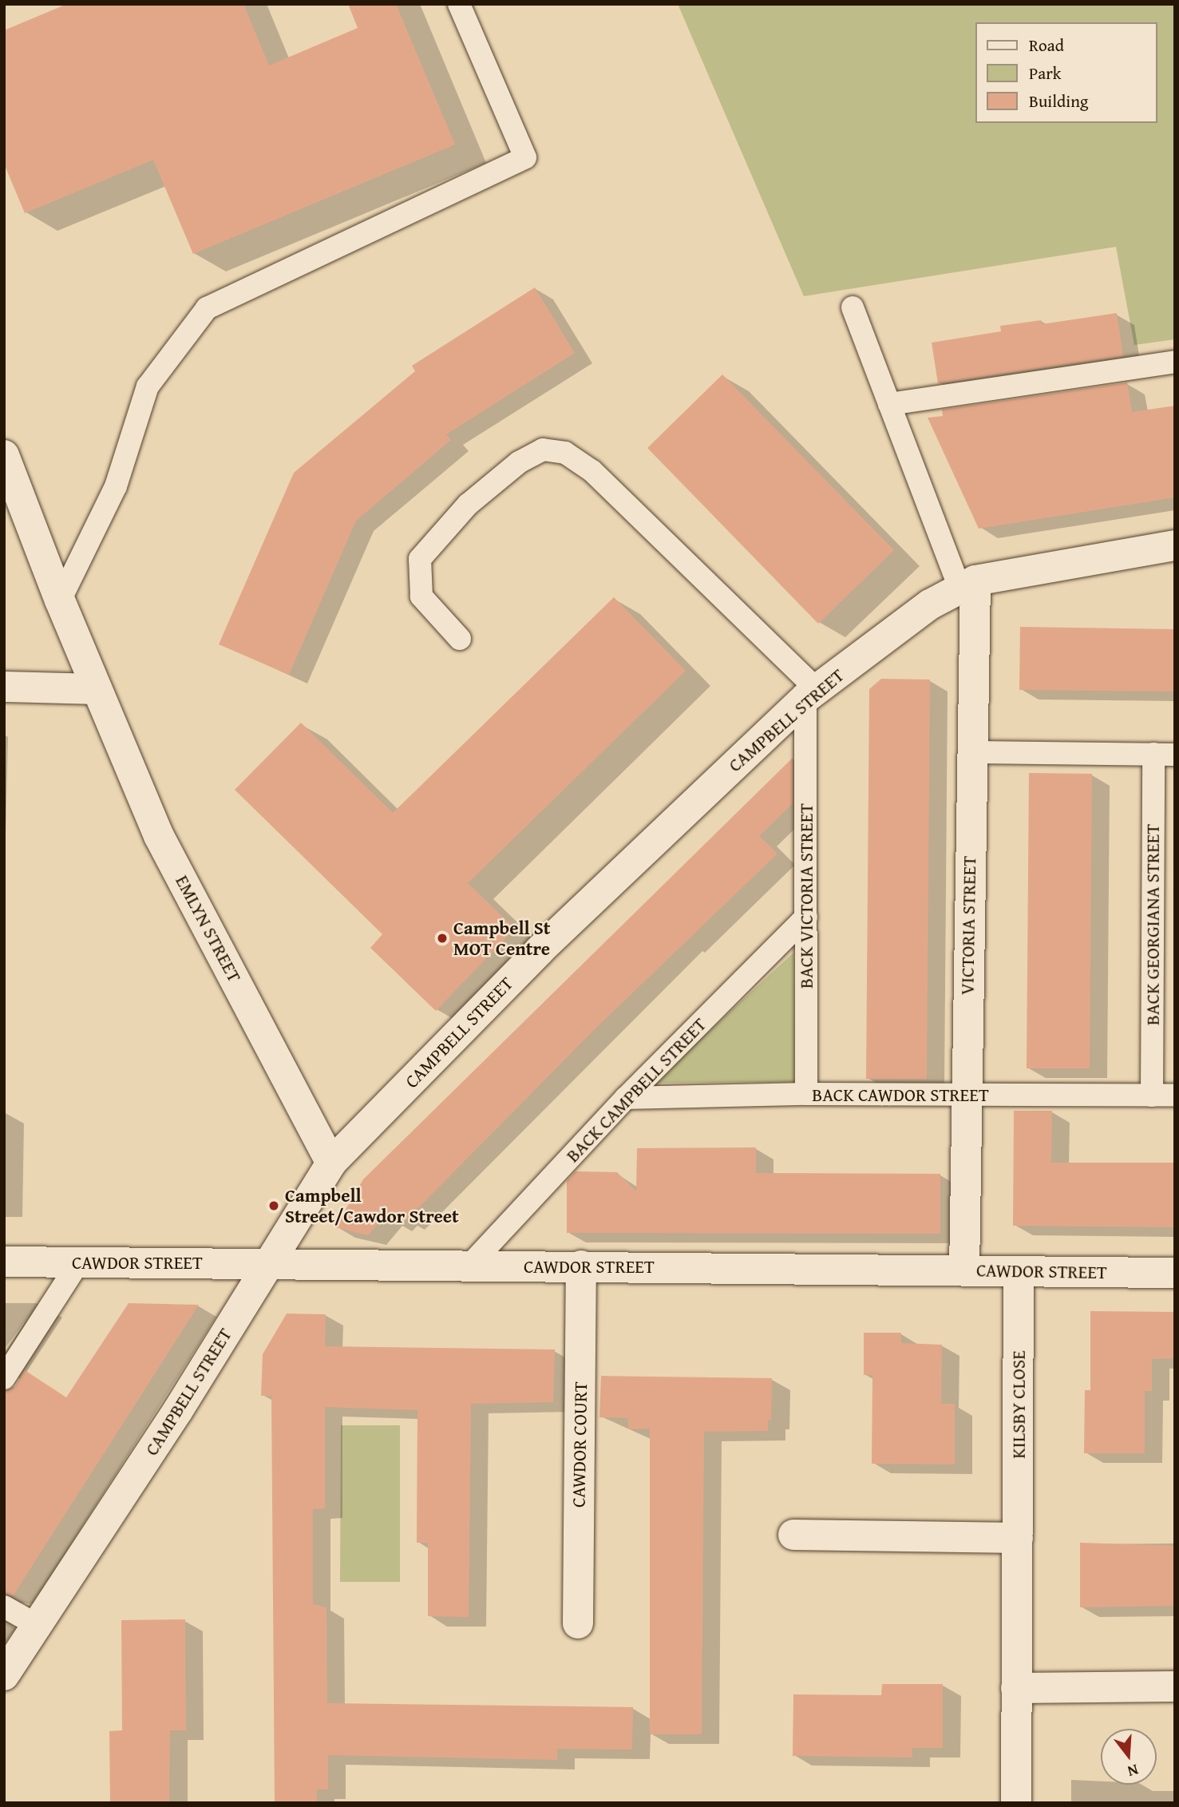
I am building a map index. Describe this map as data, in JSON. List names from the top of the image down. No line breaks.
{"streets":{"street":["CAMPBELL STREET","VICTORIA STREET","EMLYN STREET","CAWDOR STREET","KILSBY CLOSE","CAWDOR COURT"],"lane":["BACK VICTORIA STREET","BACK GEORGIANA STREET","BACK CAMPBELL STREET","BACK CAWDOR STREET"]},"crossings":[["CAMPBELL STREET","BACK VICTORIA STREET"],["CAMPBELL STREET","VICTORIA STREET"],["CAMPBELL STREET","EMLYN STREET"],["CAMPBELL STREET","CAWDOR STREET"],["BACK VICTORIA STREET","BACK CAMPBELL STREET"],["BACK VICTORIA STREET","BACK CAWDOR STREET"],["BACK GEORGIANA STREET","BACK CAWDOR STREET"],["VICTORIA STREET","BACK CAWDOR STREET"],["VICTORIA STREET","CAWDOR STREET"],["BACK CAMPBELL STREET","BACK CAWDOR STREET"],["BACK CAMPBELL STREET","CAWDOR STREET"],["CAWDOR STREET","KILSBY CLOSE"],["CAWDOR STREET","CAWDOR COURT"]],"places":["Campbell St MOT Centre","Campbell Street/Cawdor Street"],"legend":["Road","Park","Building"],"north":"bottom"}
